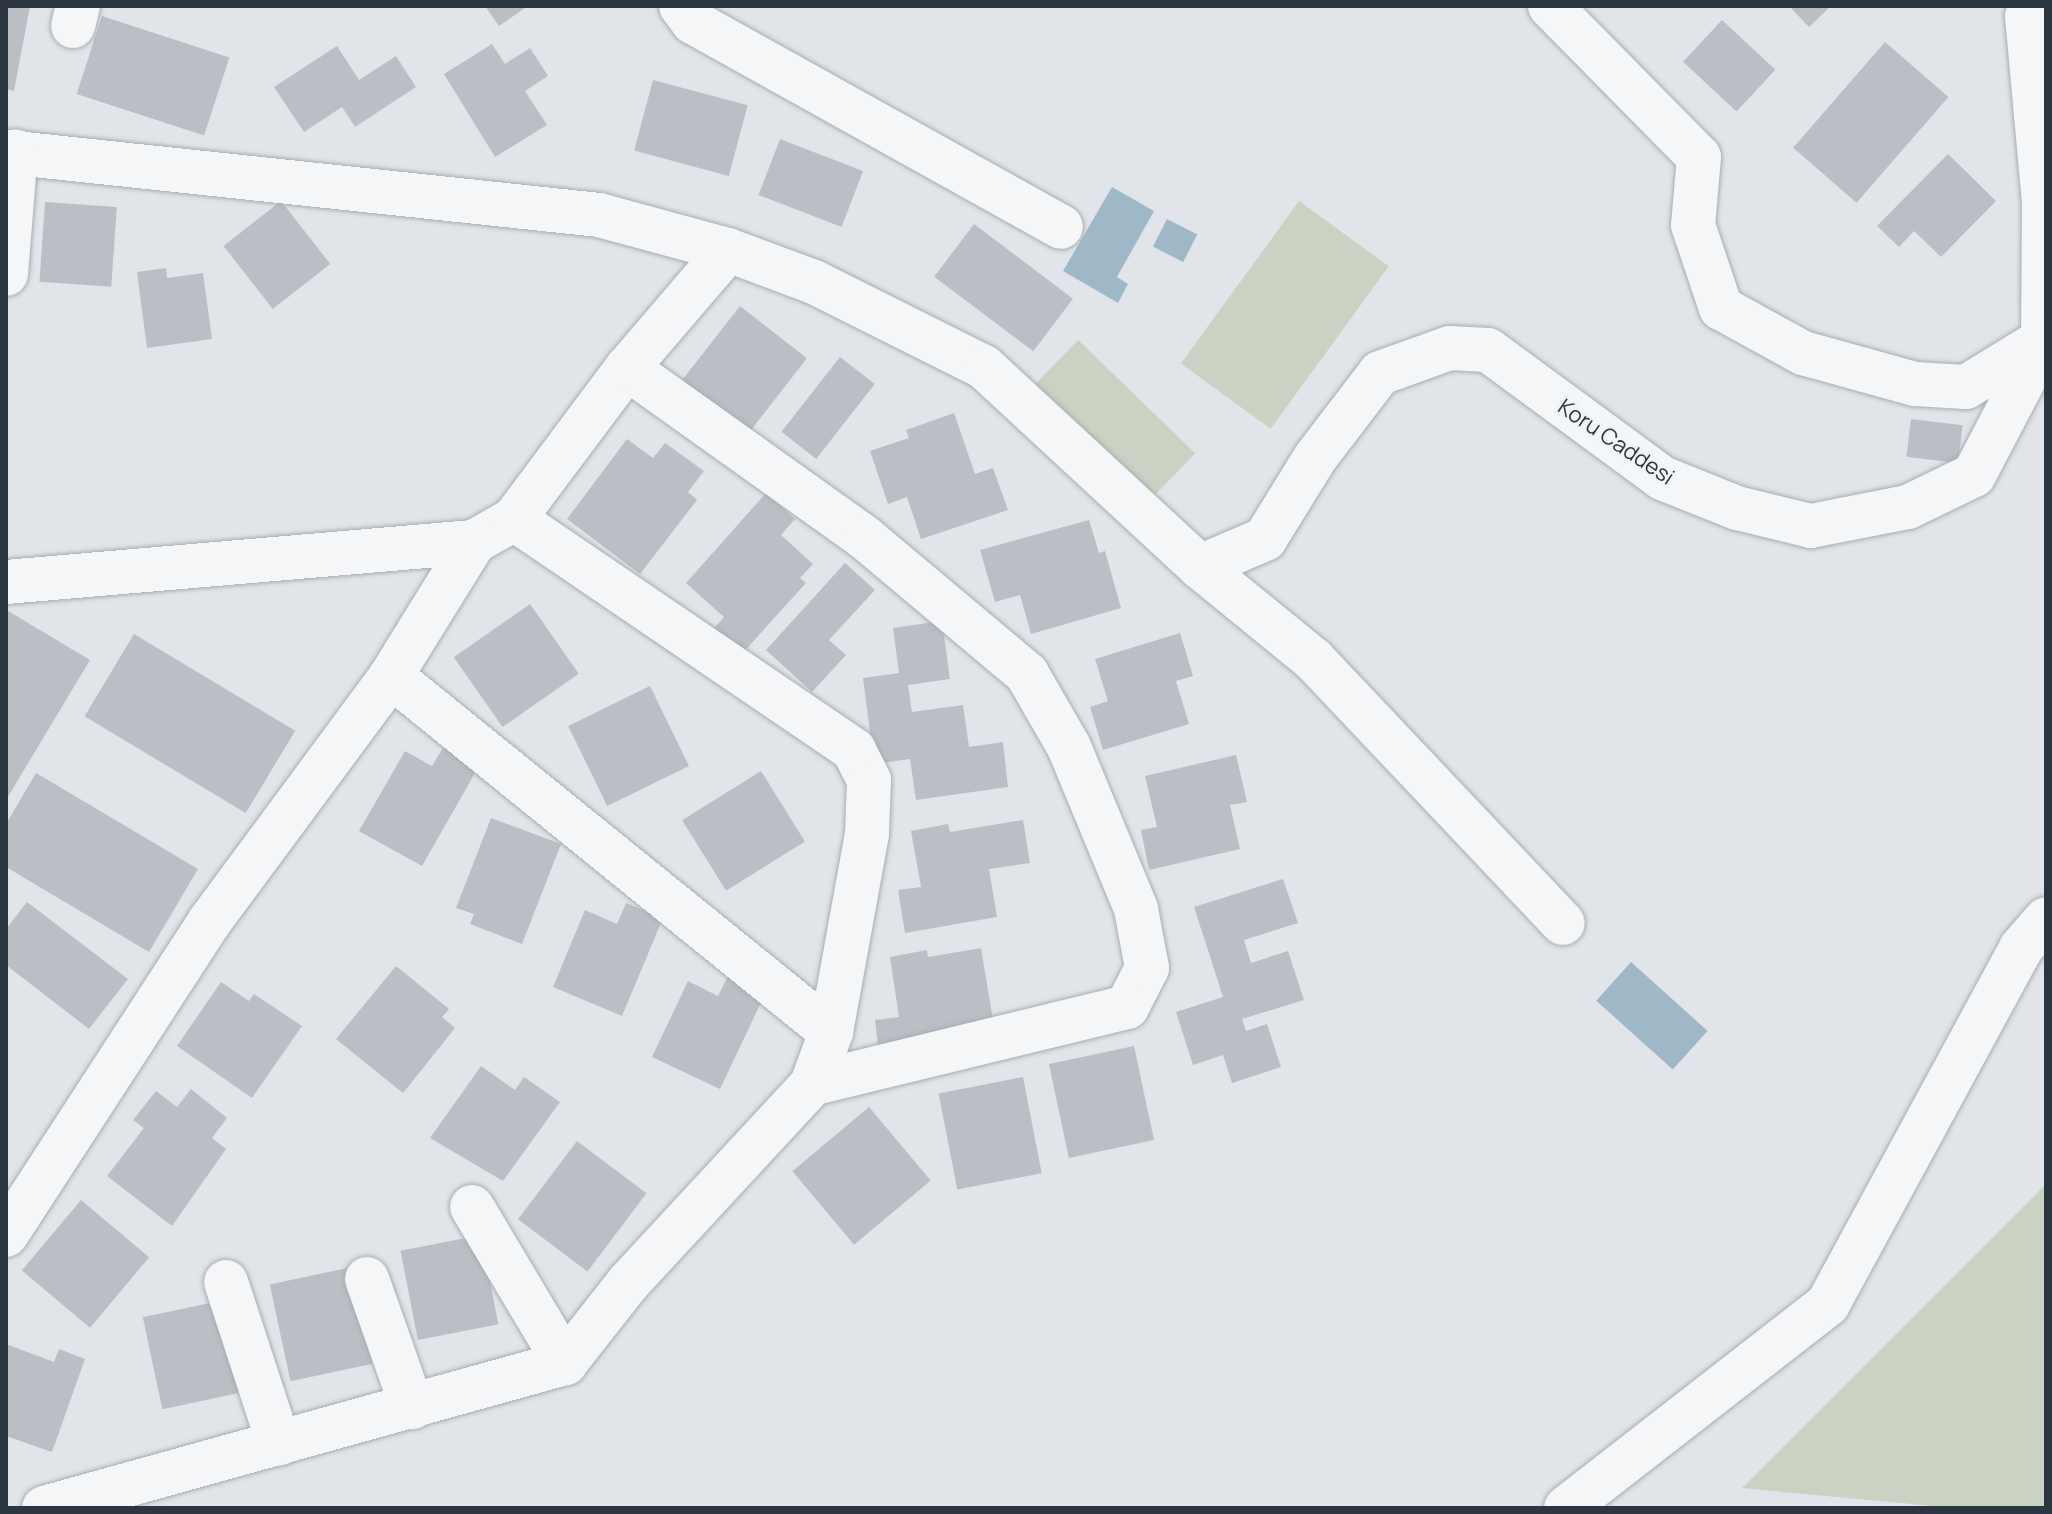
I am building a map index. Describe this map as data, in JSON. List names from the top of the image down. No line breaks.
{"streets":{"street":["Koru Caddesi"]}}
